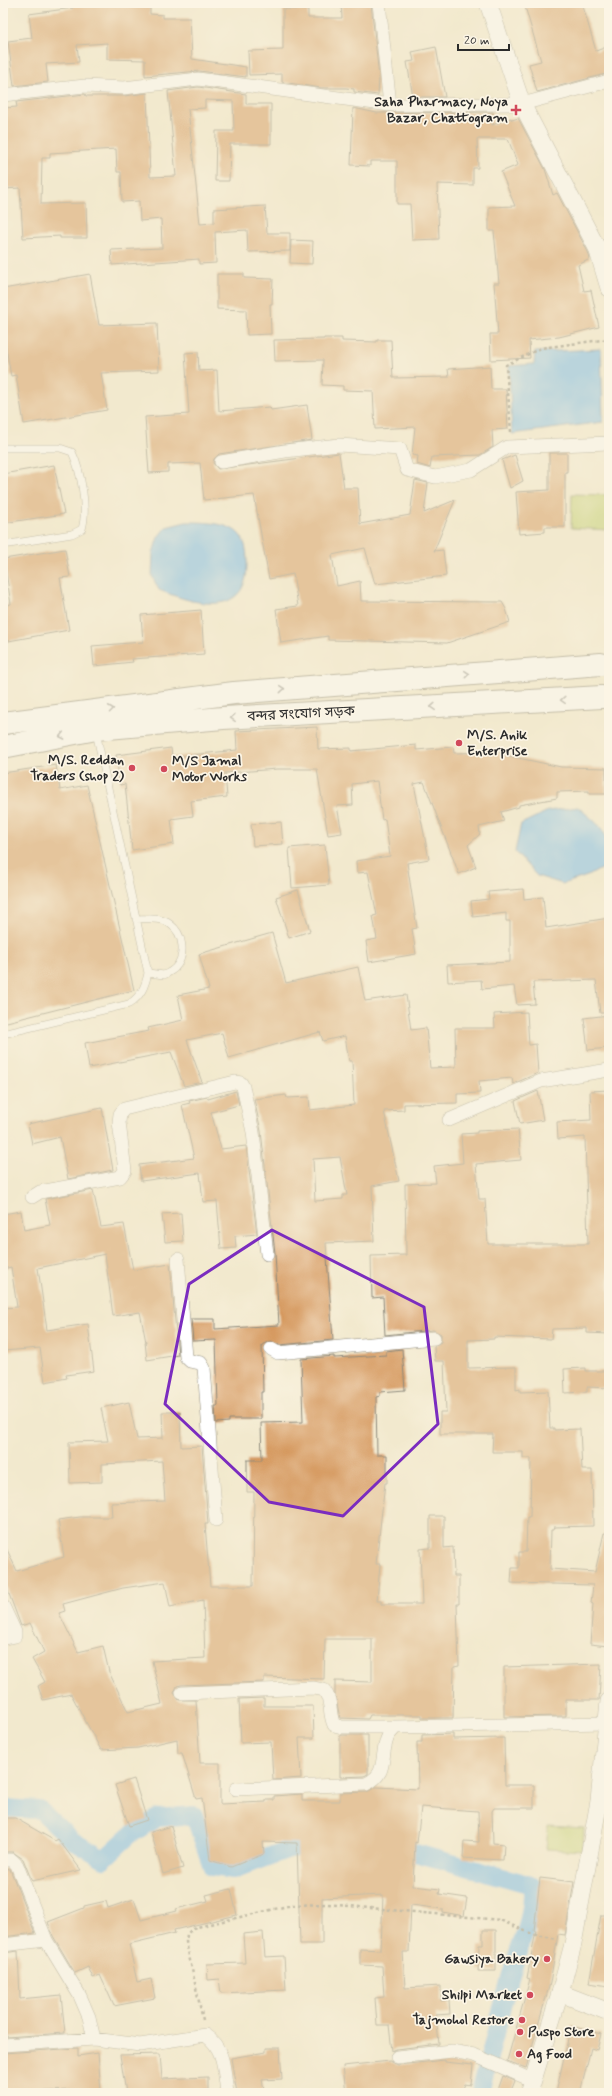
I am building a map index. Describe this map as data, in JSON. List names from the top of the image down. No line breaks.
{"streets":{"highway":["বন্দর সংযোগ সড়ক"]},"places":{"health":["Saha Pharmacy, Noya Bazar, Chattogram"],"other":["M/S. Anik Enterprise","M/S. Reddan Traders (shop 2)","M/S Jamal Motor Works","Gawsiya Bakery","Shilpi Market","Tajmohol Restore","Puspo Store","Ag Food"]},"scale_bar":"20 m"}
